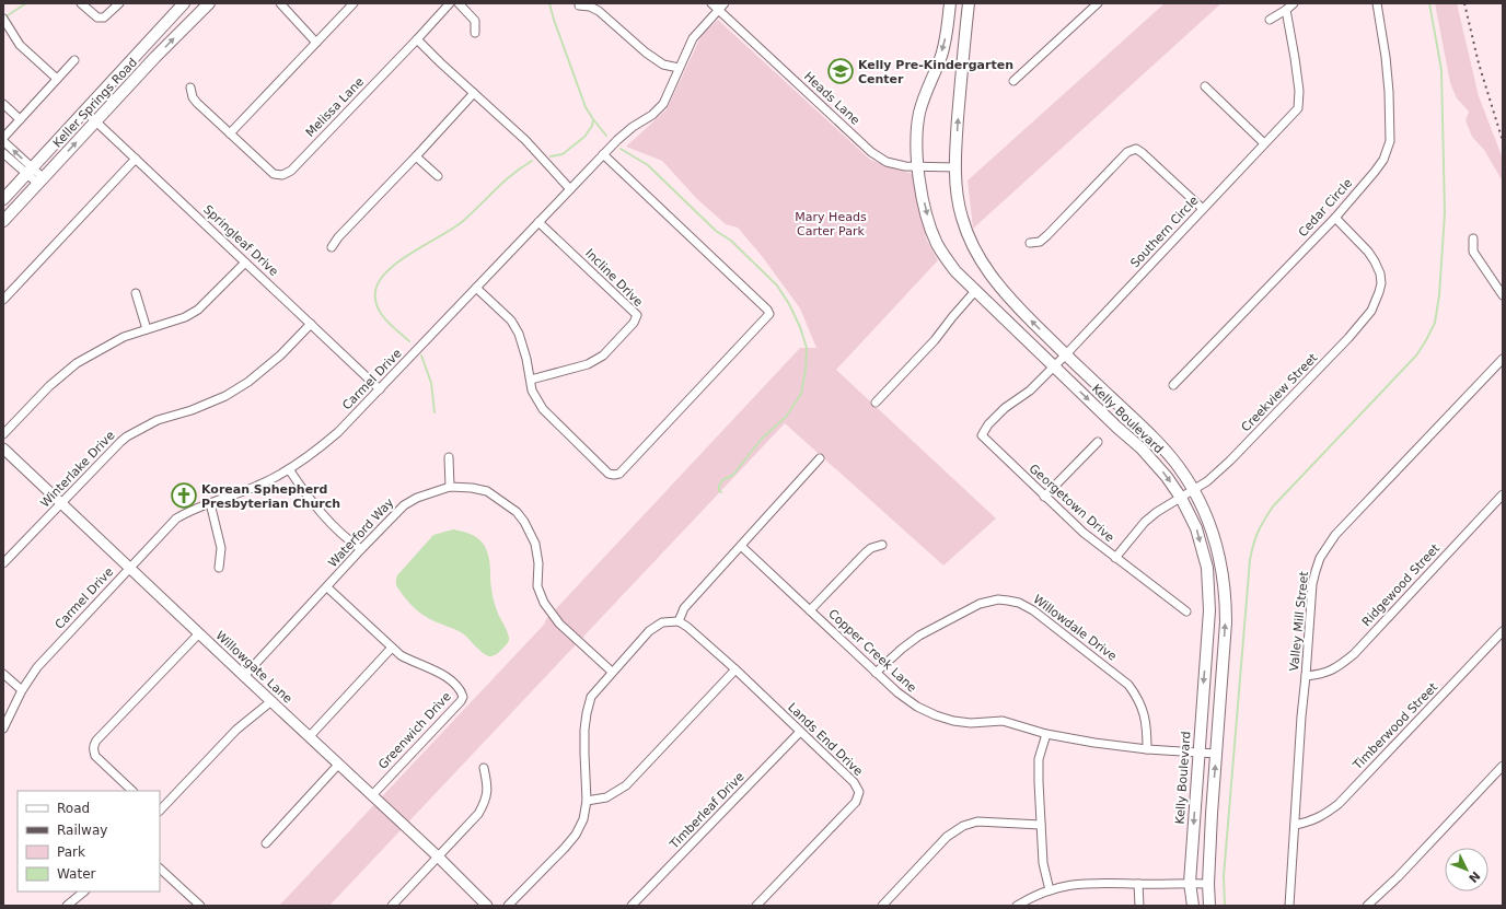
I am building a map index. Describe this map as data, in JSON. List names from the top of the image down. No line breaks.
{"streets":{"main road":["Keller Springs Road","Kelly Boulevard"],"street":["Heads Lane","Melissa Lane","Cedar Circle","Southern Circle","Springleaf Drive","Incline Drive","Carmel Drive","Creekview Street","Winterlake Drive","Georgetown Drive","Waterford Way","Ridgewood Street","Valley Mill Street","Willowdale Drive","Copper Creek Lane","Willowgate Lane","Timberwood Street","Greenwich Drive","Lands End Drive","Timberleaf Drive"]},"crossings":[["Heads Lane","Carmel Drive"],["Heads Lane","Kelly Boulevard"],["Keller Springs Road","Springleaf Drive"],["Cedar Circle","Creekview Street"],["Southern Circle","Kelly Boulevard"],["Southern Circle","Georgetown Drive"],["Springleaf Drive","Carmel Drive"],["Springleaf Drive","Winterlake Drive"],["Incline Drive","Carmel Drive"],["Carmel Drive","Willowgate Lane"],["Creekview Street","Kelly Boulevard"],["Creekview Street","Georgetown Drive"],["Kelly Boulevard","Copper Creek Lane"],["Winterlake Drive","Willowgate Lane"],["Waterford Way","Willowgate Lane"],["Waterford Way","Greenwich Drive"],["Ridgewood Street","Valley Mill Street"],["Valley Mill Street","Timberwood Street"],["Willowdale Drive","Copper Creek Lane"],["Willowgate Lane","Greenwich Drive"],["Lands End Drive","Timberleaf Drive"]],"parks":["Mary Heads Carter Park"],"places":{"school or university":["Kelly Pre-Kindergarten Center"],"church":["Korean Sphepherd Presbyterian Church"]},"legend":["Road","Railway","Park","Water"],"north":"bottom right"}
